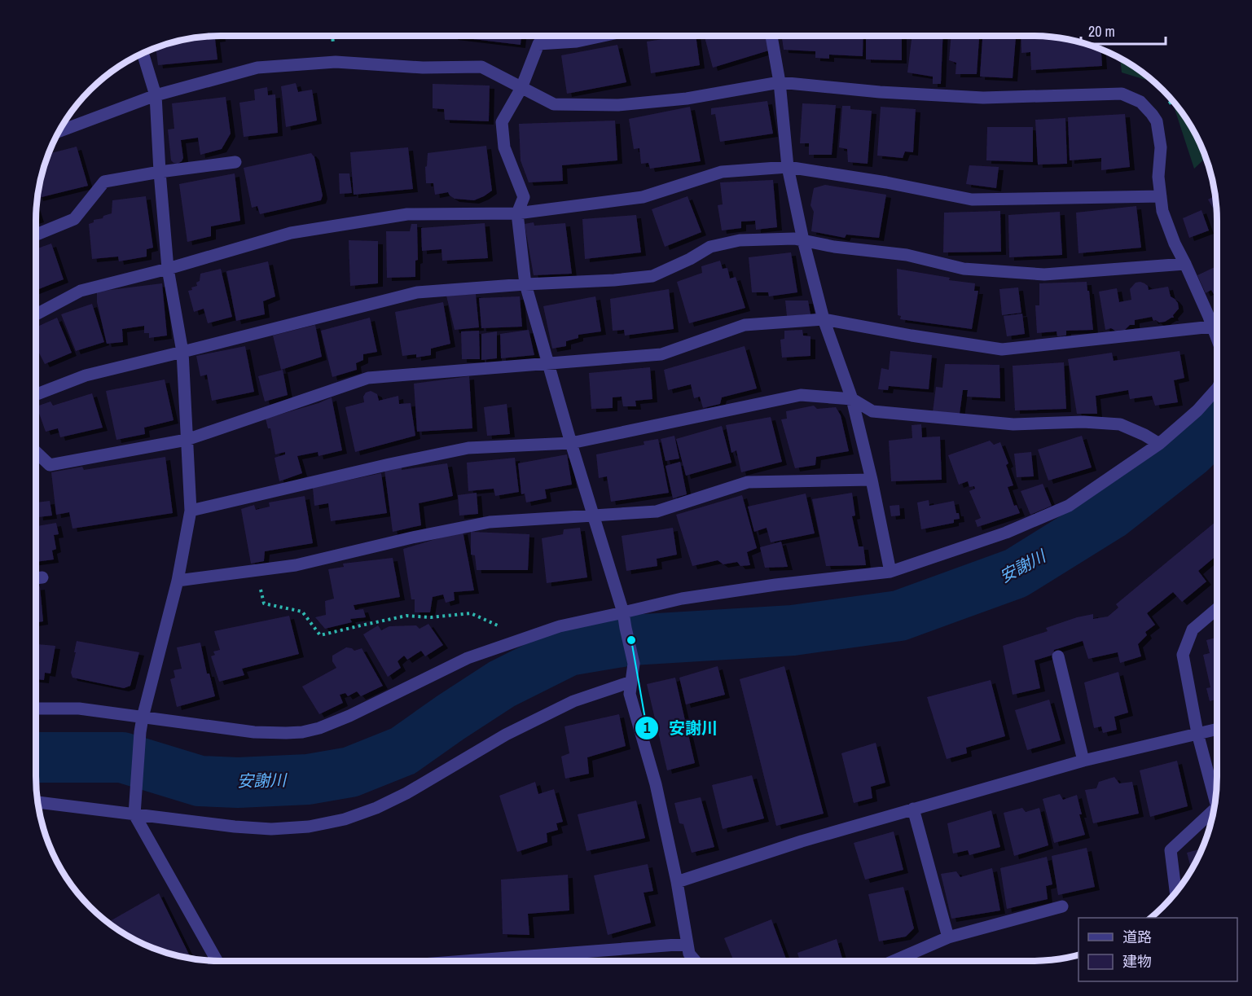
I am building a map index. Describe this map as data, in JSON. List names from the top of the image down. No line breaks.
{"water":["安謝川"],"places":["安謝川"],"legend":["道路","建物"],"scale_bar":"20 m"}
